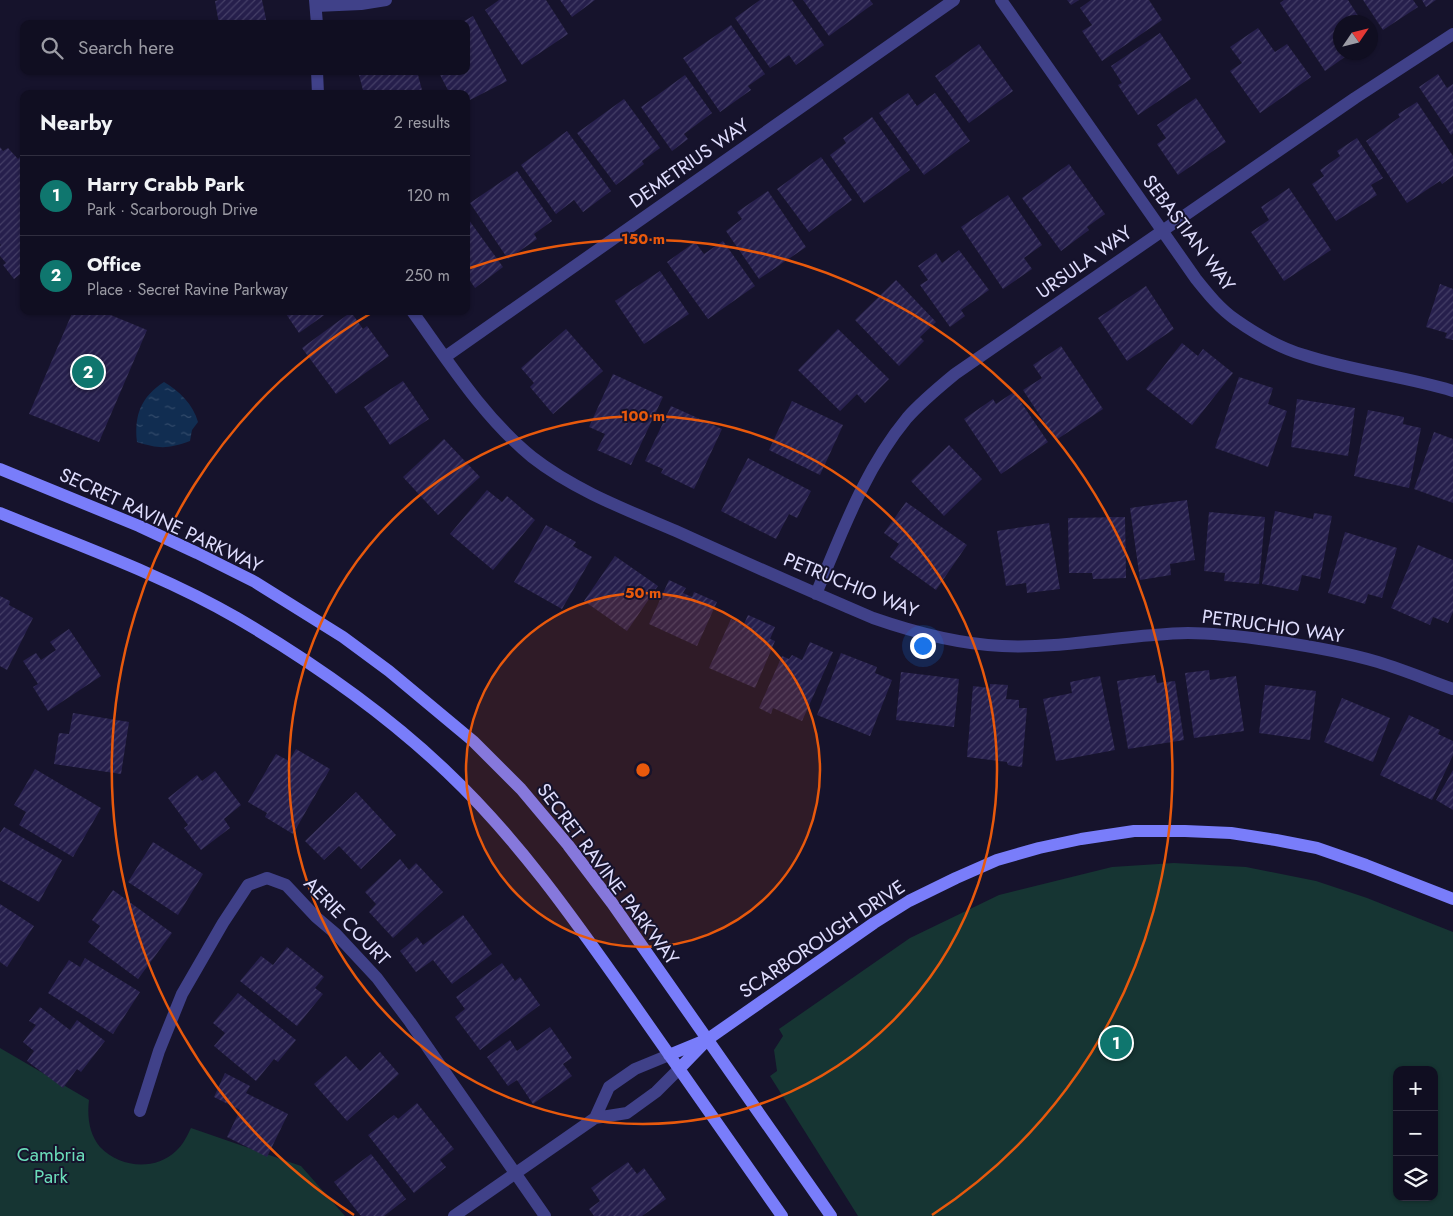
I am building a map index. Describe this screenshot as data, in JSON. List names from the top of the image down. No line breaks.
{"streets":{"main road":["SECRET RAVINE PARKWAY","SCARBOROUGH DRIVE"],"street":["DEMETRIUS WAY","SEBASTIAN WAY","URSULA WAY","PETRUCHIO WAY","AERIE COURT"]},"crossings":[["DEMETRIUS WAY","PETRUCHIO WAY"],["SEBASTIAN WAY","URSULA WAY"],["URSULA WAY","PETRUCHIO WAY"],["SECRET RAVINE PARKWAY","SCARBOROUGH DRIVE"]],"parks":["Cambria Park"],"north":"top right","page":{"search":"Search here","heading":["Nearby","2 results"],"list":[{"mark":"1","name":"Harry Crabb Park","note":"Park · Scarborough Drive","value":"120 m"},{"mark":"2","name":"Office","note":"Place · Secret Ravine Parkway","value":"250 m"}],"pins":["2","1"],"map_buttons":["+","−"]},"rings":["150 m","100 m","50 m"]}
